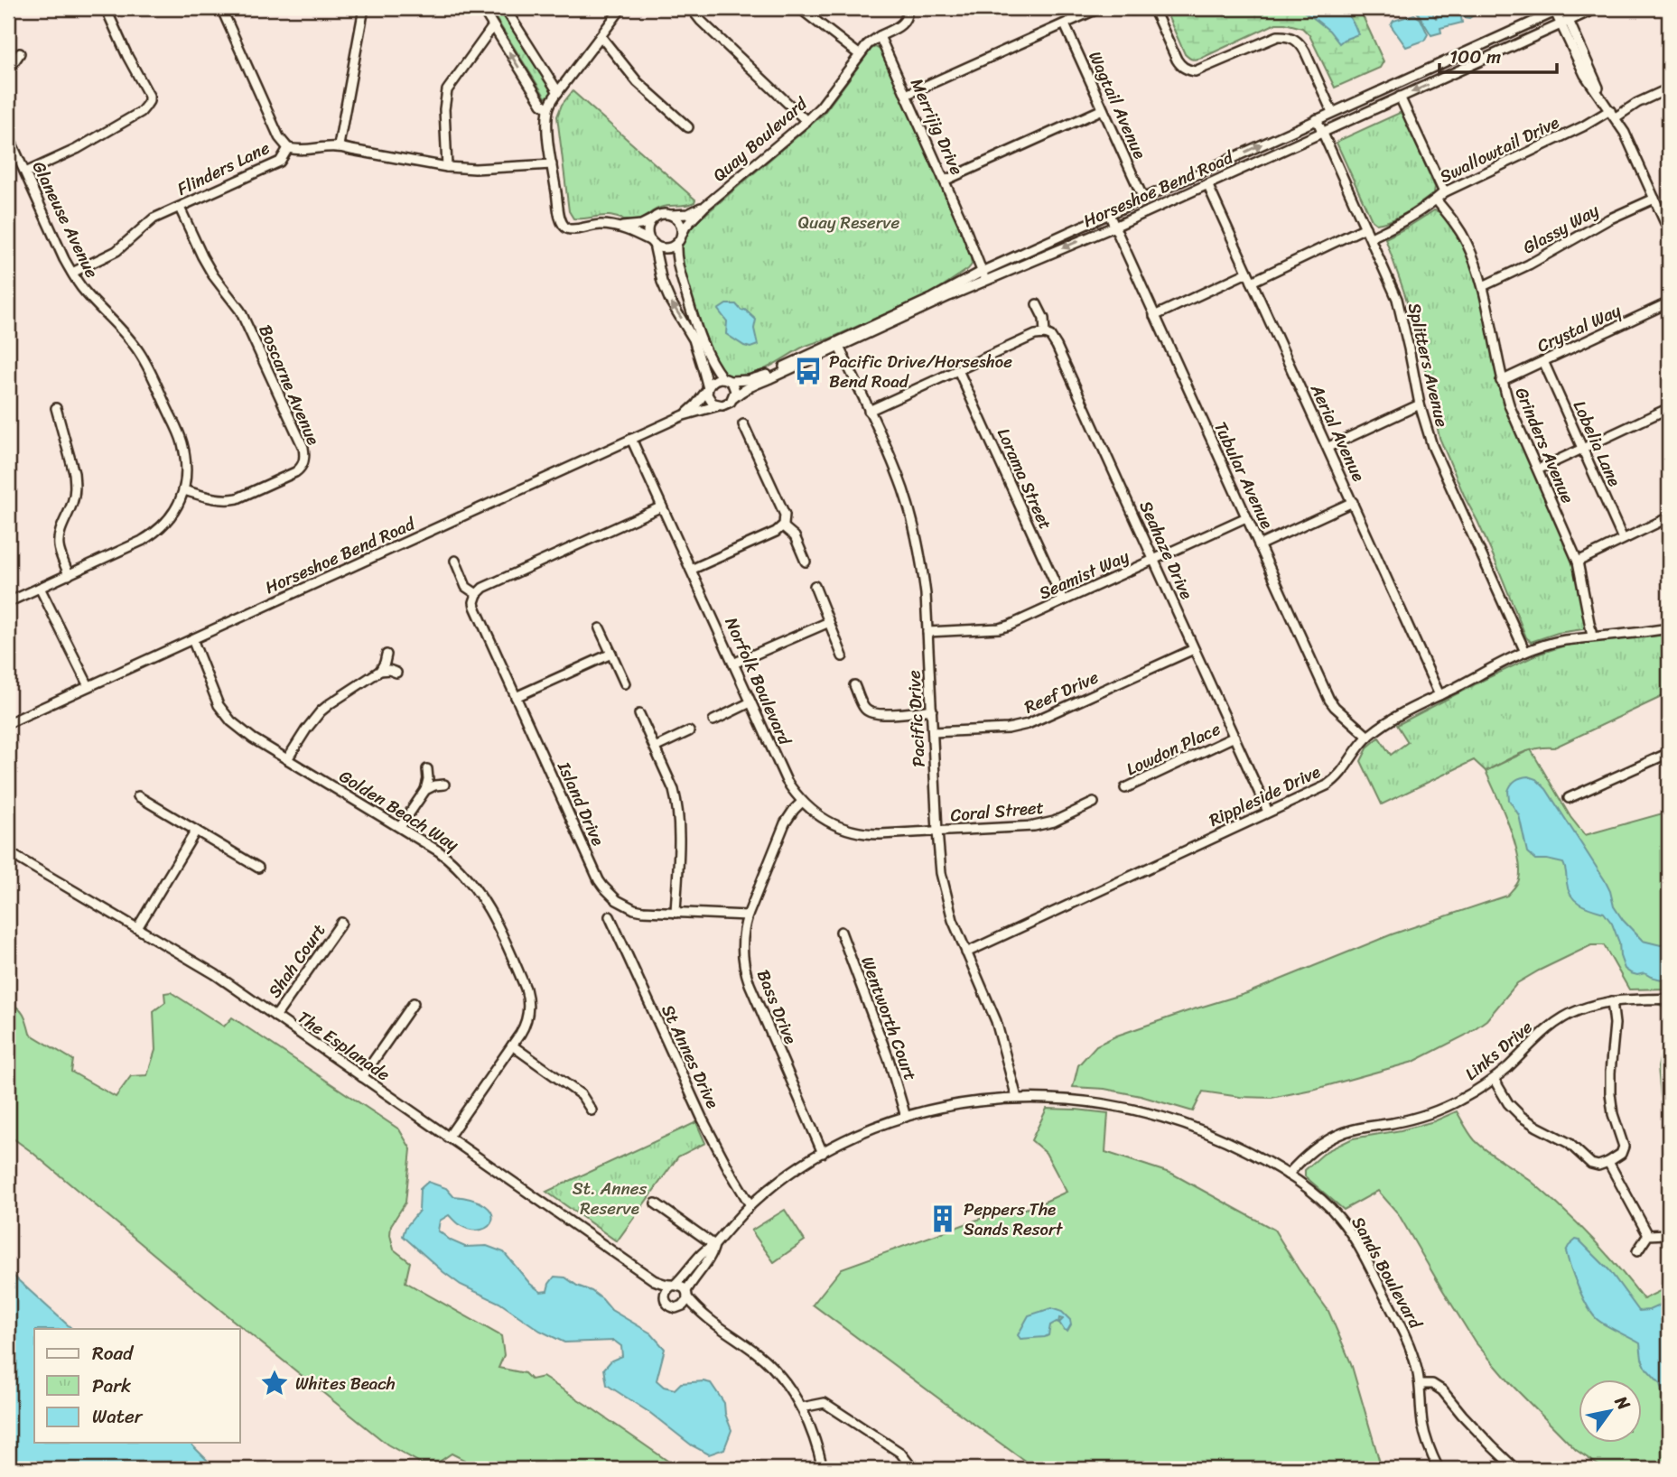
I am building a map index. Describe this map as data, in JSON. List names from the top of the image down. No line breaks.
{"streets":{"street":["Wagtail Avenue","Merrijig Drive","Quay Boulevard","Swallowtail Drive","Flinders Lane","Horseshoe Bend Road","Glaneuse Avenue","Glassy Way","Crystal Way","Splitters Avenue","Boscarne Avenue","Aerial Avenue","Lobelia Lane","Grinders Avenue","Tubular Avenue","Lorama Street","Seahaze Drive","Seamist Way","Norfolk Boulevard","Reef Drive","Pacific Drive","Lowdon Place","Rippleside Drive","Island Drive","Golden Beach Way","Coral Street","Shah Court","Bass Drive","Wentworth Court","The Esplanade","Links Drive","St Annes Drive","Sands Boulevard"]},"crossings":[["Wagtail Avenue","Horseshoe Bend Road"],["Merrijig Drive","Quay Boulevard"],["Merrijig Drive","Horseshoe Bend Road"],["Swallowtail Drive","Splitters Avenue"],["Swallowtail Drive","Grinders Avenue"],["Flinders Lane","Glaneuse Avenue"],["Flinders Lane","Boscarne Avenue"],["Horseshoe Bend Road","Splitters Avenue"],["Horseshoe Bend Road","Aerial Avenue"],["Horseshoe Bend Road","Tubular Avenue"],["Horseshoe Bend Road","Norfolk Boulevard"],["Horseshoe Bend Road","Pacific Drive"],["Horseshoe Bend Road","Golden Beach Way"],["Glaneuse Avenue","Boscarne Avenue"],["Glassy Way","Grinders Avenue"],["Crystal Way","Lobelia Lane"],["Crystal Way","Grinders Avenue"],["Splitters Avenue","Rippleside Drive"],["Aerial Avenue","Rippleside Drive"],["Grinders Avenue","Rippleside Drive"],["Tubular Avenue","Seamist Way"],["Tubular Avenue","Rippleside Drive"],["Lorama Street","Seamist Way"],["Seahaze Drive","Seamist Way"],["Seahaze Drive","Reef Drive"],["Seahaze Drive","Lowdon Place"],["Seahaze Drive","Rippleside Drive"],["Seamist Way","Pacific Drive"],["Norfolk Boulevard","Pacific Drive"],["Norfolk Boulevard","Coral Street"],["Norfolk Boulevard","Bass Drive"],["Reef Drive","Pacific Drive"],["Pacific Drive","Rippleside Drive"],["Pacific Drive","Coral Street"],["Pacific Drive","Sands Boulevard"],["Island Drive","Bass Drive"],["Golden Beach Way","The Esplanade"],["Shah Court","The Esplanade"],["Bass Drive","Sands Boulevard"],["Wentworth Court","Sands Boulevard"],["The Esplanade","Sands Boulevard"],["Links Drive","Sands Boulevard"],["St Annes Drive","Sands Boulevard"]],"parks":["Quay Reserve","St. Annes Reserve"],"places":{"bus stop":["Pacific Drive/Horseshoe Bend Road"],"building":["Peppers The Sands Resort"],"place":["Whites Beach"]},"legend":["Road","Park","Water"],"scale_bar":"100 m","north":"top right"}
